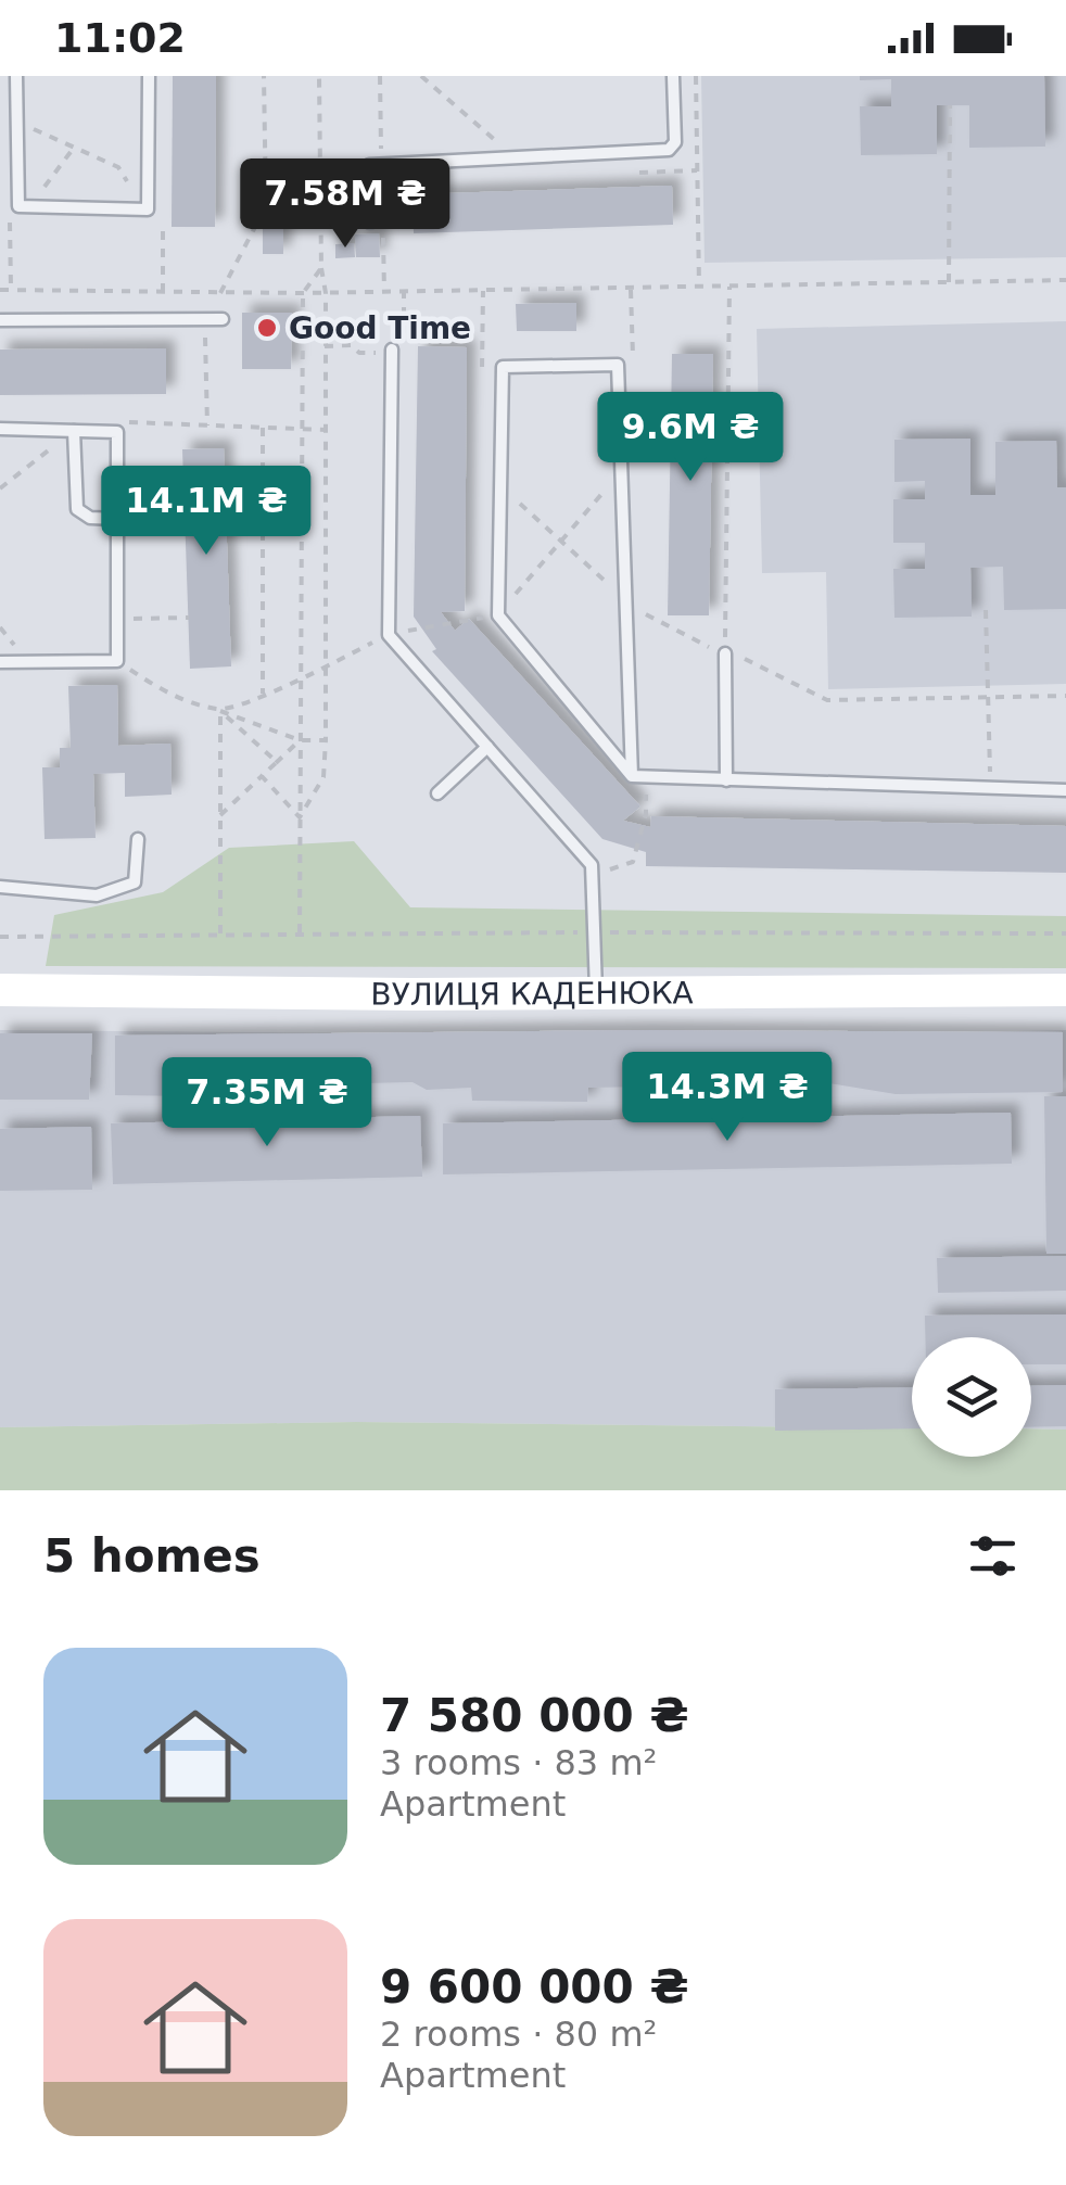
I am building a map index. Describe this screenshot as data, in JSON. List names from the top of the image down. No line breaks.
{"streets":{"street":["ВУЛИЦЯ КАДЕНЮКА"]},"places":["Good Time"],"page":{"status":"11:02","price":["7.58M ₴","9.6M ₴","14.1M ₴","14.3M ₴","7.35M ₴"],"heading":"5 homes","list":[{"name":"7 580 000 ₴","note":"3 rooms · 83 m² · Apartment"},{"name":"9 600 000 ₴","note":"2 rooms · 80 m² · Apartment"}]}}
